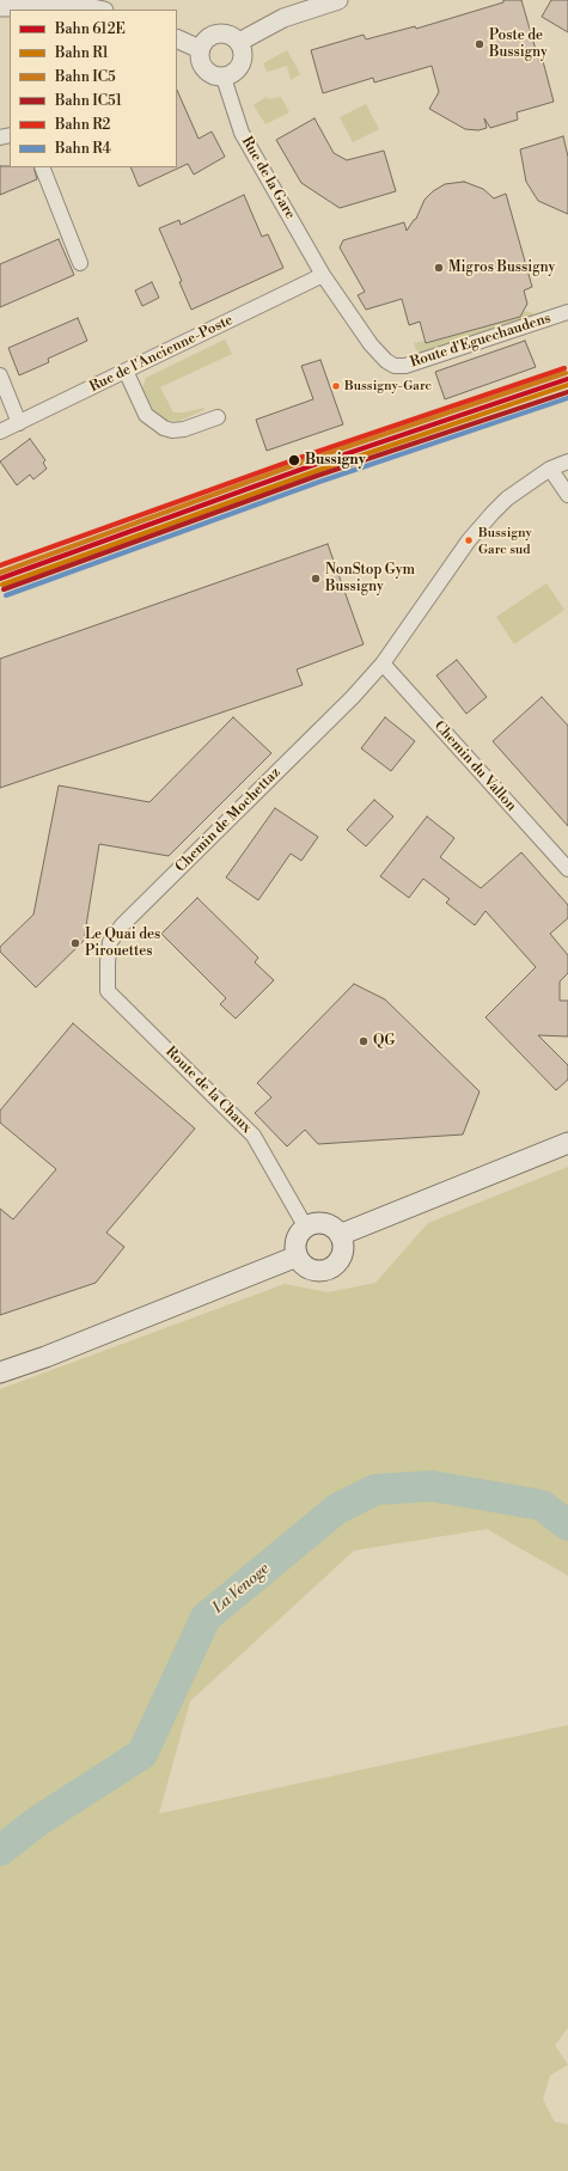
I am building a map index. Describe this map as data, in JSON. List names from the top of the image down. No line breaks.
{"streets":{"street":["Rue de la Gare","Route d'Eguechaudens","Rue de l'Ancienne-Poste","Chemin du Vallon","Chemin de Mochettaz","Route de la Chaux"]},"crossings":[["Rue de la Gare","Route d'Eguechaudens"],["Rue de la Gare","Rue de l'Ancienne-Poste"],["Route d'Eguechaudens","Rue de l'Ancienne-Poste"],["Chemin du Vallon","Chemin de Mochettaz"],["Chemin de Mochettaz","Route de la Chaux"]],"water":["La Venoge"],"places":["Poste de Bussigny","Migros Bussigny","Bussigny-Gare","Bussigny","Bussigny Gare sud","NonStop Gym Bussigny","Le Quai des Pirouettes","QG"],"lines":["rail line R2","rail line IC5","rail line 612E","rail line R1","rail line IC51","rail line R4"],"legend":["Bahn 612E","Bahn R1","Bahn IC5","Bahn IC51","Bahn R2","Bahn R4"]}
